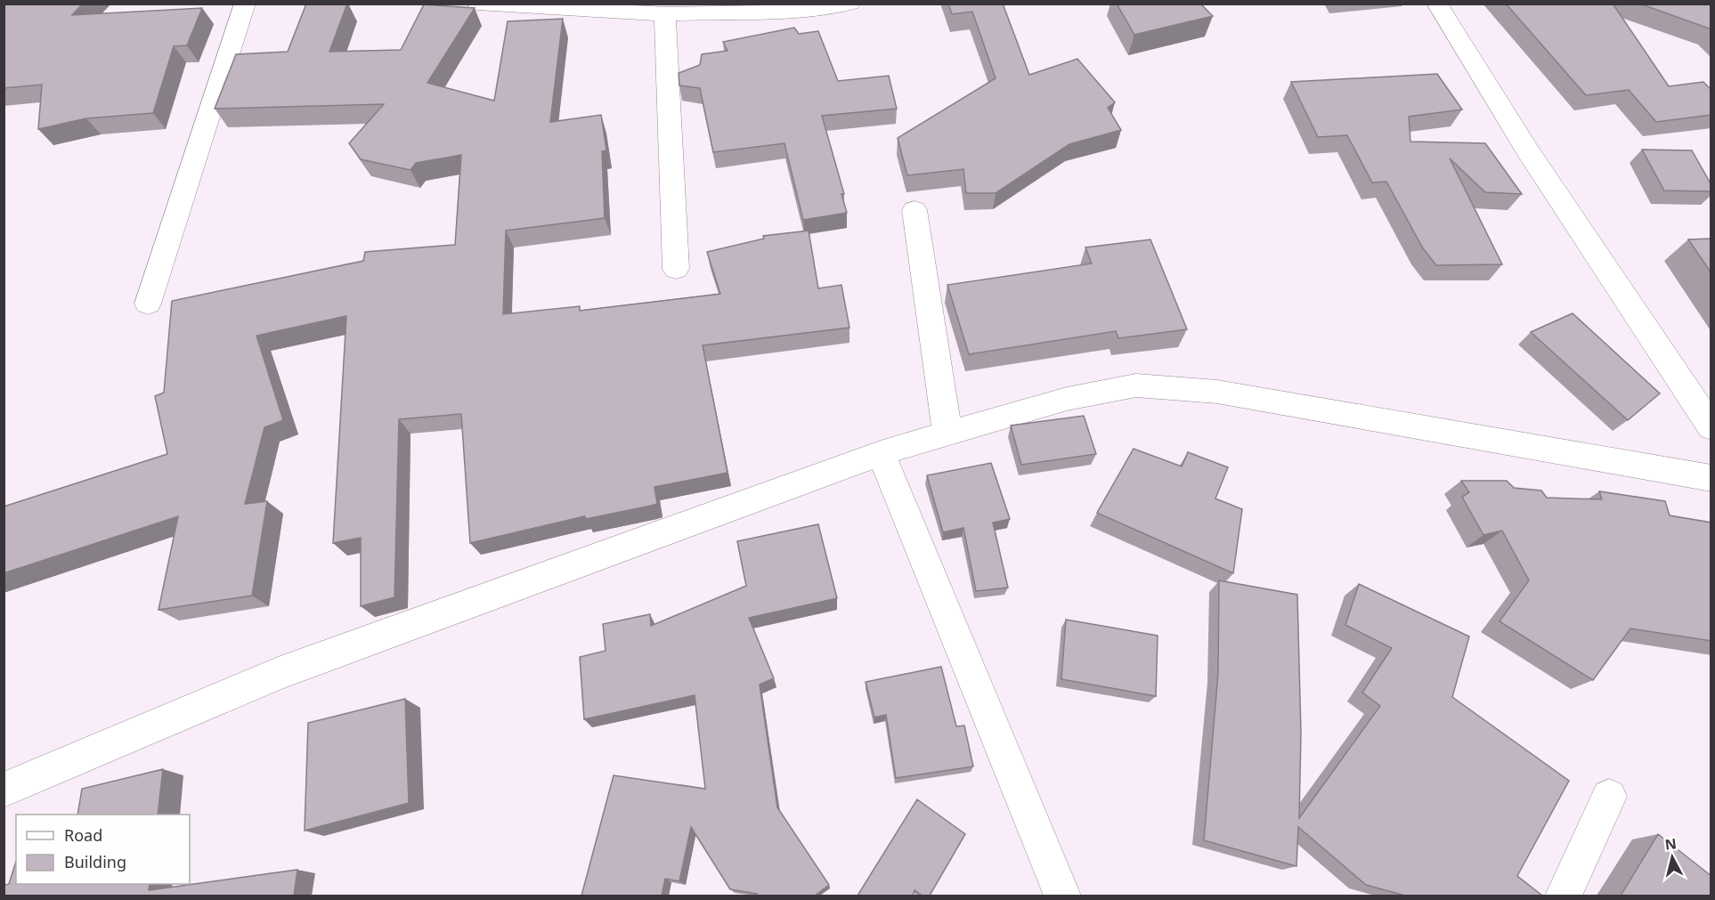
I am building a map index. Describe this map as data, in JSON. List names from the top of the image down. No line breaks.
{"legend":["Road","Building"],"north":"top"}
